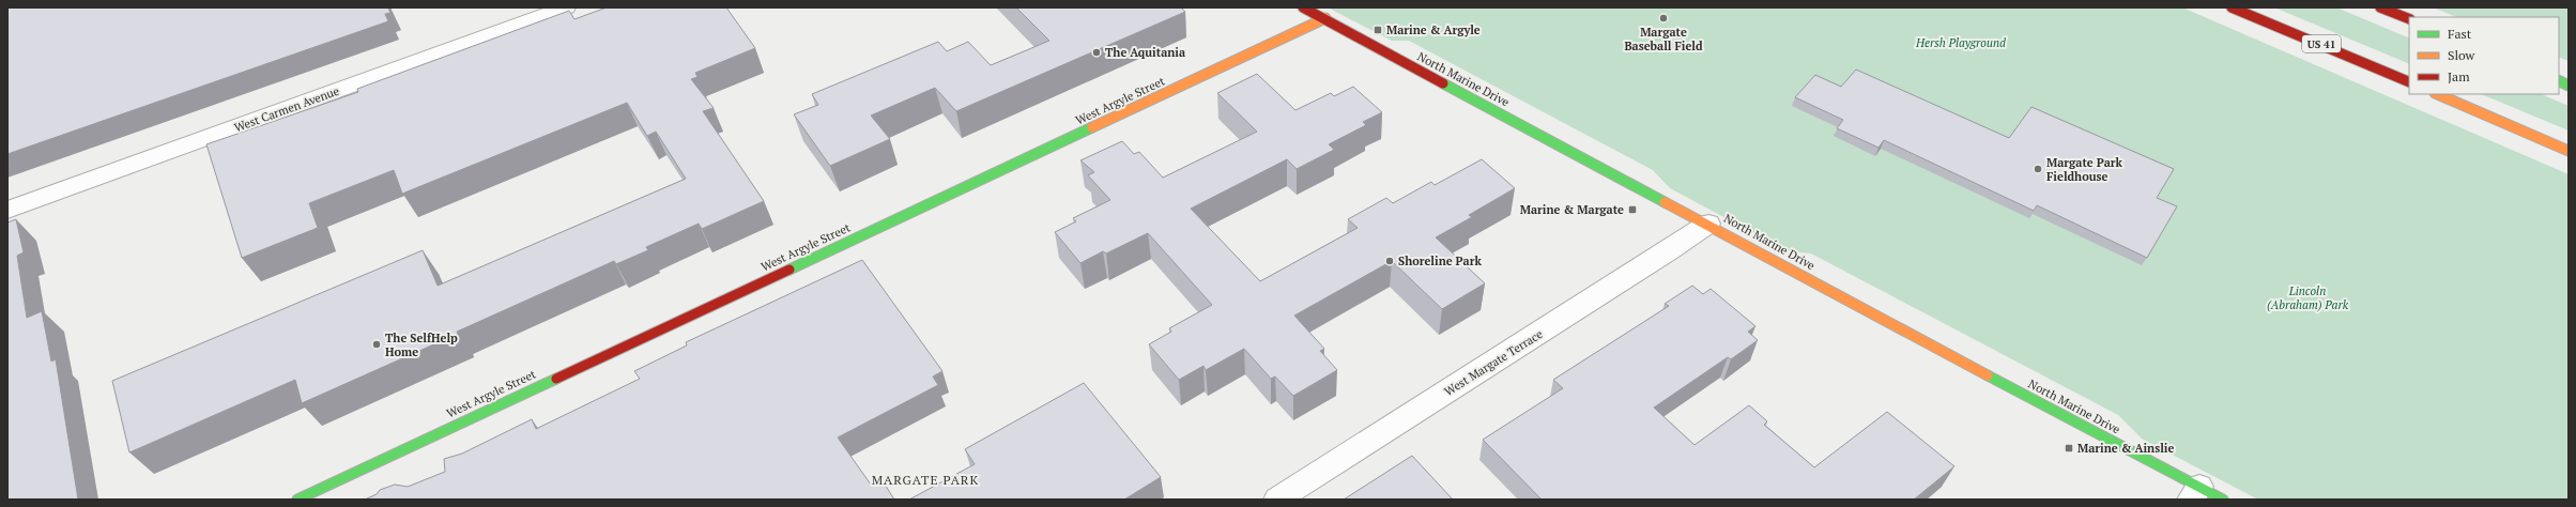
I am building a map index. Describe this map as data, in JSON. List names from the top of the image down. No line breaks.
{"streets":{"main road":["US 41","North Marine Drive","West Argyle Street"],"street":["West Carmen Avenue","West Margate Terrace"]},"crossings":[["North Marine Drive","West Argyle Street"],["North Marine Drive","West Margate Terrace"]],"districts":["MARGATE PARK"],"parks":["Hersh Playground","Lincoln (Abraham) Park"],"places":{"other":["Margate Baseball Field","The Aquitania","Margate Park Fieldhouse","Shoreline Park","The SelfHelp Home"],"transit":["Marine & Argyle","Marine & Margate","Marine & Ainslie"]},"legend":["Fast","Slow","Jam"]}
